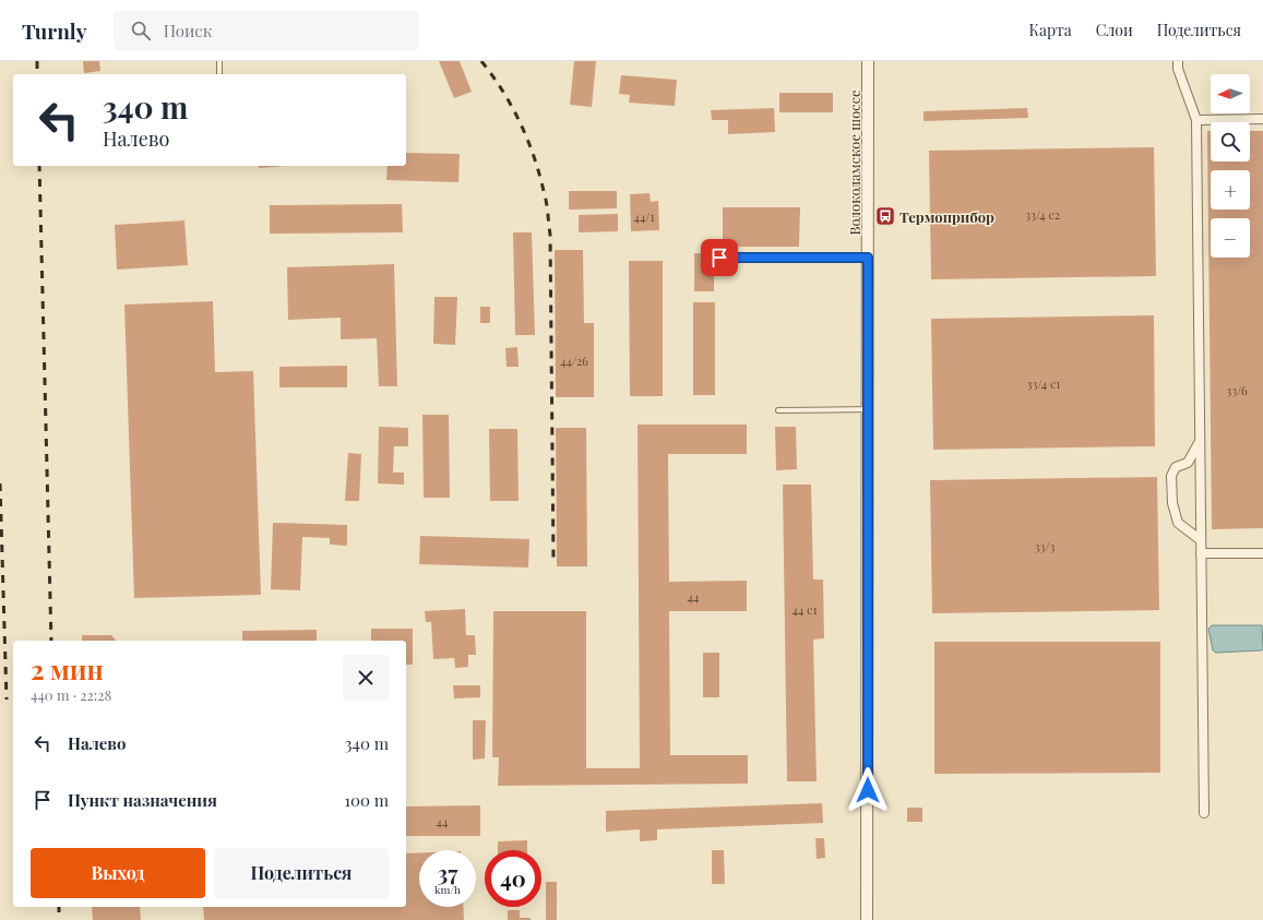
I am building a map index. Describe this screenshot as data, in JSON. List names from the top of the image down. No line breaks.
{"streets":{"street":["Волоколамское шоссе"]},"places":{"bus stop":["Термоприбор"]},"house_numbers":["33/4 с2","44/1","44/26","33/4 с1","33/6","33/3","44","44 с1","44"],"north":"left","page":{"header":"Turnly","search":"Поиск","nav":["Карта","Слои","Поделиться"],"map_buttons":["+","−"],"turn":["340 m","Налево"],"heading":["2 мин","440 m · 22:28"],"list":[{"name":"Налево","value":"340 m"},{"name":"Пункт назначения","value":"100 m"}],"buttons":["Выход","Поделиться"],"speed":"37 km/h","limit":"40"}}
